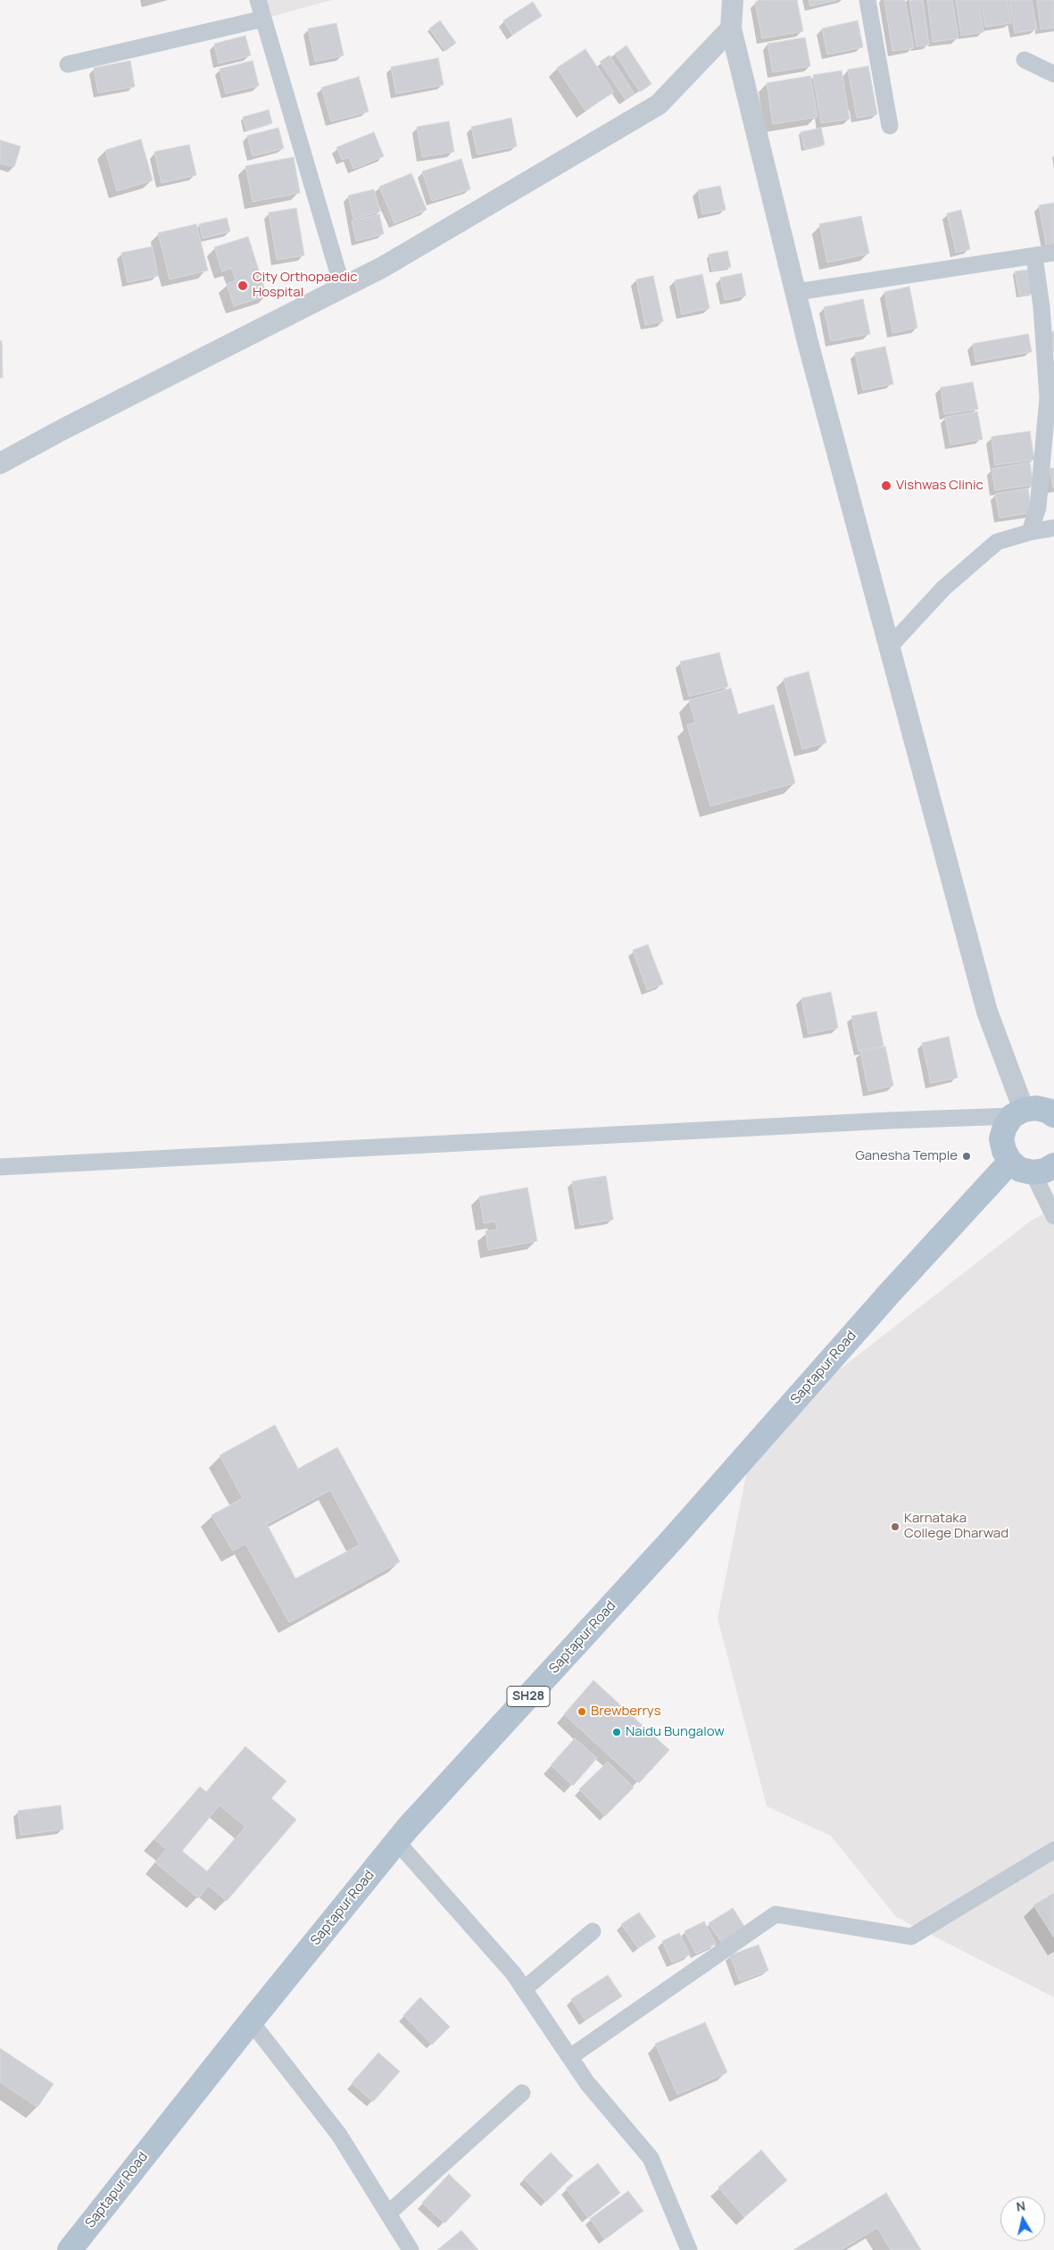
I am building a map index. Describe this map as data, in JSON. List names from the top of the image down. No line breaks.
{"streets":{"main road":["Saptapur Road","SH28"]},"places":["City Orthopaedic Hospital","Vishwas Clinic","Ganesha Temple","Karnataka College Dharwad","Brewberrys","Naidu Bungalow"],"north":"top"}
